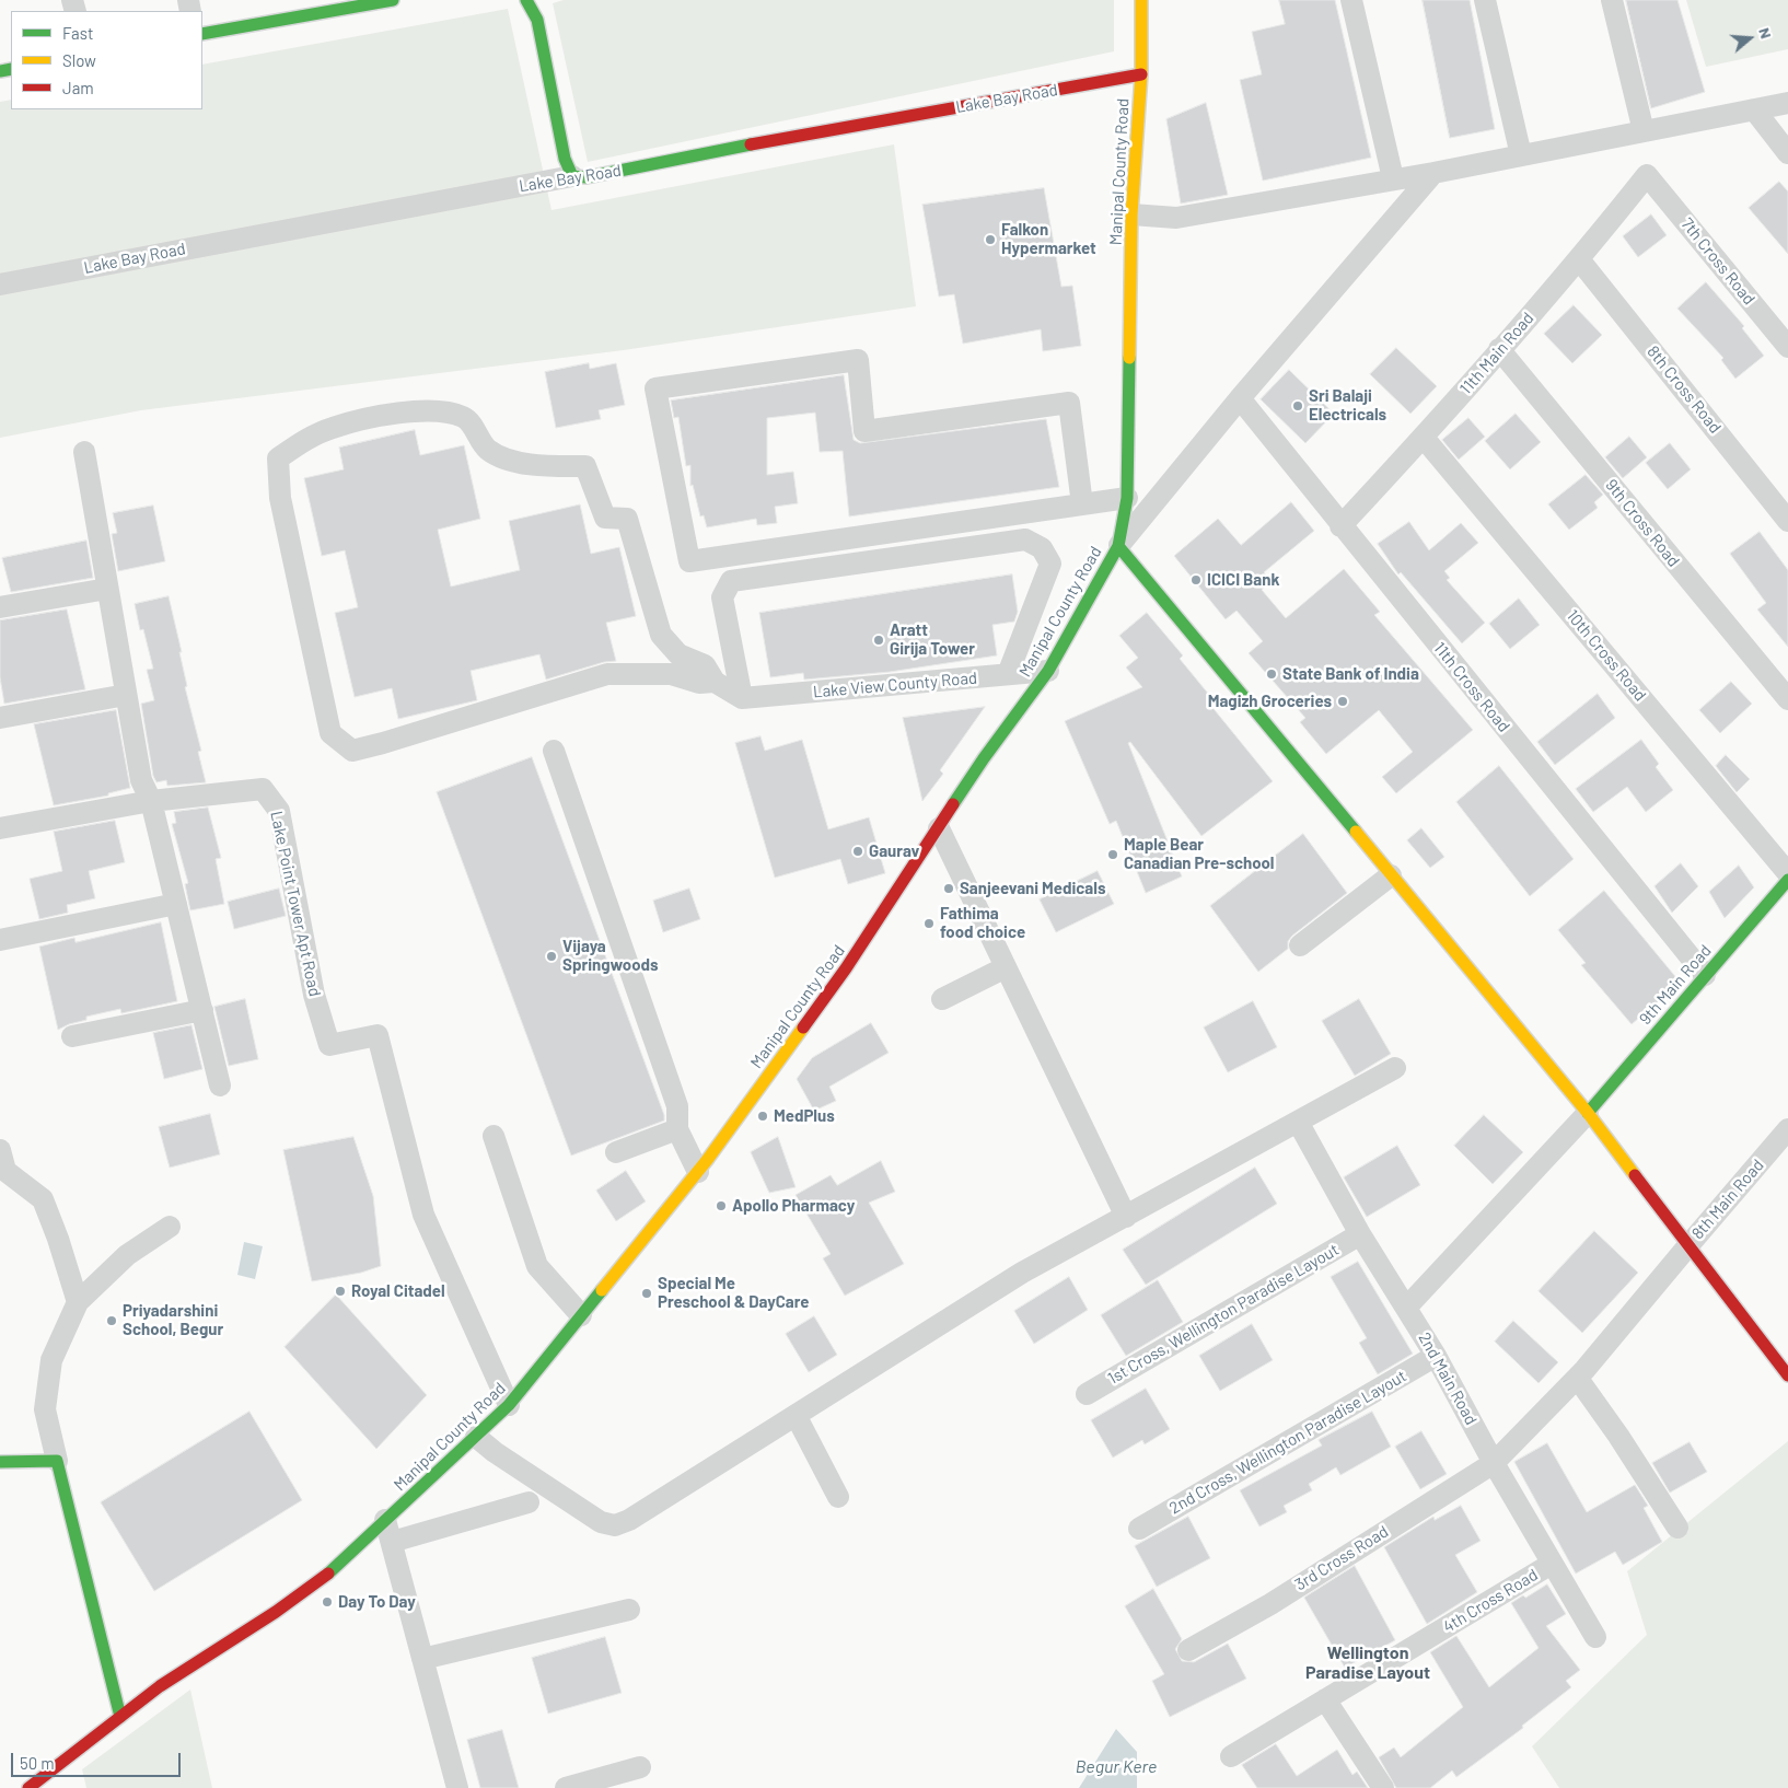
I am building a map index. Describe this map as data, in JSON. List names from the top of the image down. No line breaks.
{"streets":{"street":["Lake Bay Road","Manipal County Road","7th Cross Road","11th Main Road","8th Cross Road","9th Cross Road","10th Cross Road","Lake View County Road","11th Cross Road","Lake Point Tower Apt Road","9th Main Road","8th Main Road","1st Cross, Wellington Paradise Layout","2nd Main Road","2nd Cross, Wellington Paradise Layout","3rd Cross Road","4th Cross Road"]},"crossings":[["Lake Bay Road","Manipal County Road"],["Manipal County Road","Lake View County Road"],["Manipal County Road","Lake Point Tower Apt Road"],["7th Cross Road","11th Main Road"],["11th Main Road","8th Cross Road"],["11th Main Road","9th Cross Road"],["11th Main Road","10th Cross Road"],["11th Main Road","11th Cross Road"],["11th Cross Road","9th Main Road"],["8th Main Road","3rd Cross Road"],["1st Cross, Wellington Paradise Layout","2nd Main Road"],["2nd Main Road","2nd Cross, Wellington Paradise Layout"],["2nd Main Road","3rd Cross Road"],["2nd Main Road","4th Cross Road"]],"districts":["Wellington Paradise Layout"],"water":["Begur Kere"],"places":["Falkon Hypermarket","Sri Balaji Electricals","ICICI Bank","Aratt Girija Tower","State Bank of India","Magizh Groceries","Gaurav","Maple Bear Canadian Pre-school","Sanjeevani Medicals","Fathima food choice","Vijaya Springwoods","MedPlus","Apollo Pharmacy","Royal Citadel","Special Me Preschool & DayCare","Priyadarshini School, Begur","Day To Day"],"legend":["Fast","Slow","Jam"],"scale_bar":"50 m","north":"right"}
